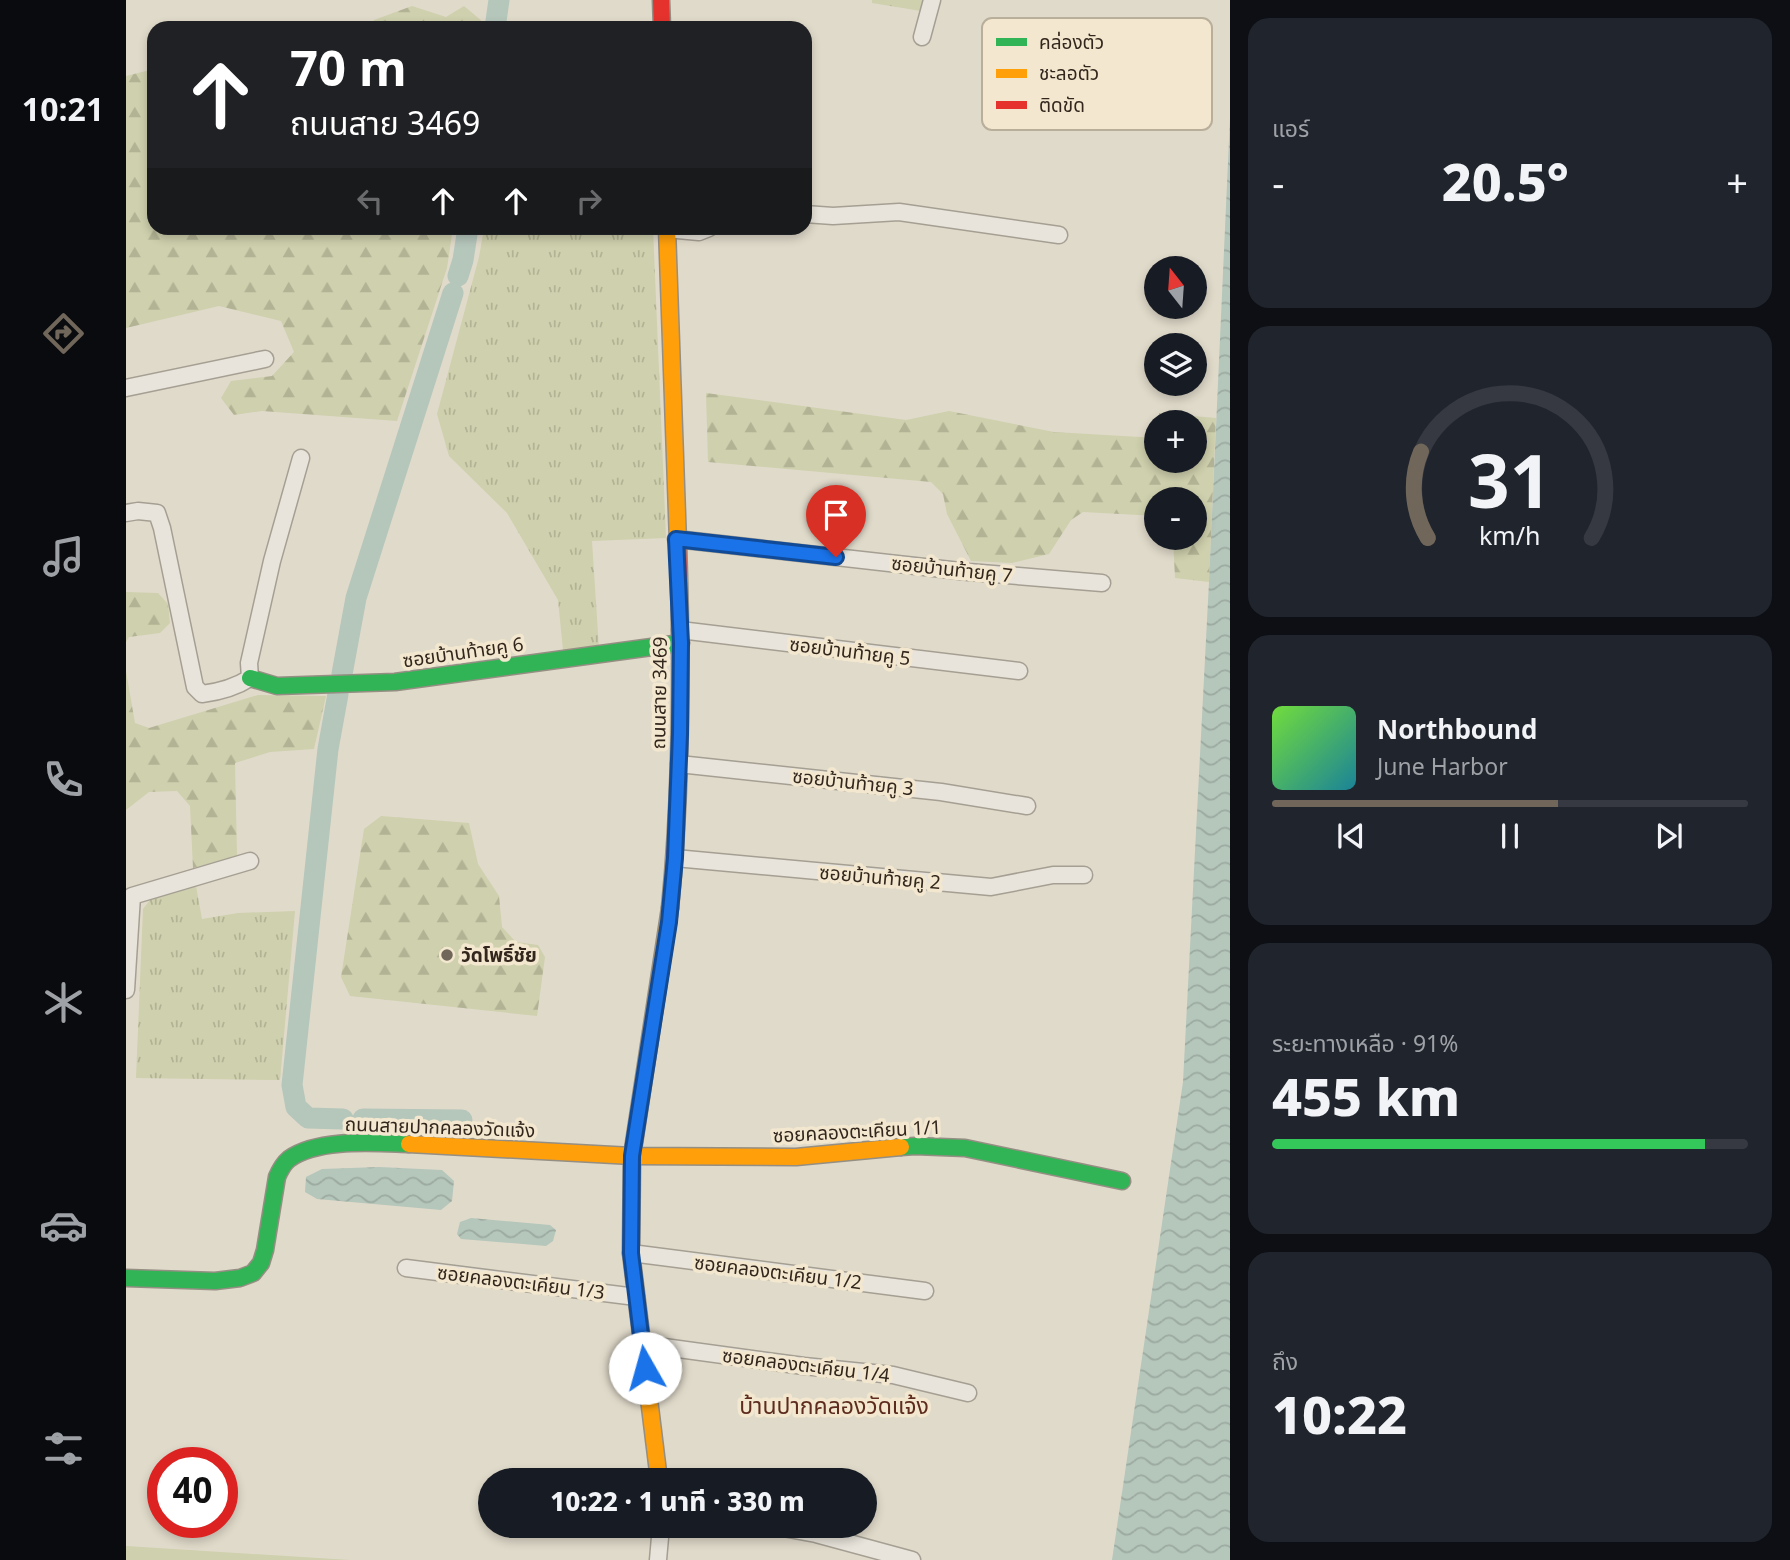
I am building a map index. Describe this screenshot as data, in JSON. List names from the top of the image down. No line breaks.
{"streets":{"street":["ซอยบ้านท้ายคู 7","ซอยบ้านท้ายคู 5","ซอยบ้านท้ายคู 6","ถนนสาย 3469","ซอยบ้านท้ายคู 3","ซอยบ้านท้ายคู 2","ถนนสายปากคลองวัดแจ้ง","ซอยคลองตะเคียน 1/1","ซอยคลองตะเคียน 1/2","ซอยคลองตะเคียน 1/3","ซอยคลองตะเคียน 1/4"]},"crossings":[["ซอยบ้านท้ายคู 7","ถนนสาย 3469"],["ซอยบ้านท้ายคู 5","ซอยบ้านท้ายคู 6"],["ซอยบ้านท้ายคู 5","ถนนสาย 3469"],["ซอยบ้านท้ายคู 6","ถนนสาย 3469"],["ถนนสาย 3469","ซอยบ้านท้ายคู 3"],["ถนนสาย 3469","ซอยบ้านท้ายคู 2"],["ถนนสาย 3469","ถนนสายปากคลองวัดแจ้ง"],["ถนนสาย 3469","ซอยคลองตะเคียน 1/1"],["ถนนสาย 3469","ซอยคลองตะเคียน 1/2"],["ถนนสาย 3469","ซอยคลองตะเคียน 1/3"],["ถนนสาย 3469","ซอยคลองตะเคียน 1/4"],["ถนนสายปากคลองวัดแจ้ง","ซอยคลองตะเคียน 1/1"]],"districts":["บ้านปากคลองวัดแจ้ง"],"places":["วัดโพธิ์ชัย"],"legend":["คล่องตัว","ชะลอตัว","ติดขัด"],"north":"top","page":{"tabs":"10:21","tile":["แอร์",["ระยะทางเหลือ · 91%","455 km"],["ถึง","10:22"]],"turn":["70 m","ถนนสาย 3469"],"heat":["−","20.5°","+"],"map_buttons":["+","−"],"song":["Northbound","June Harbor"],"limit":"40","trip":"10:22 · 1 นาที · 330 m","gauge":["31","km/h"]}}
